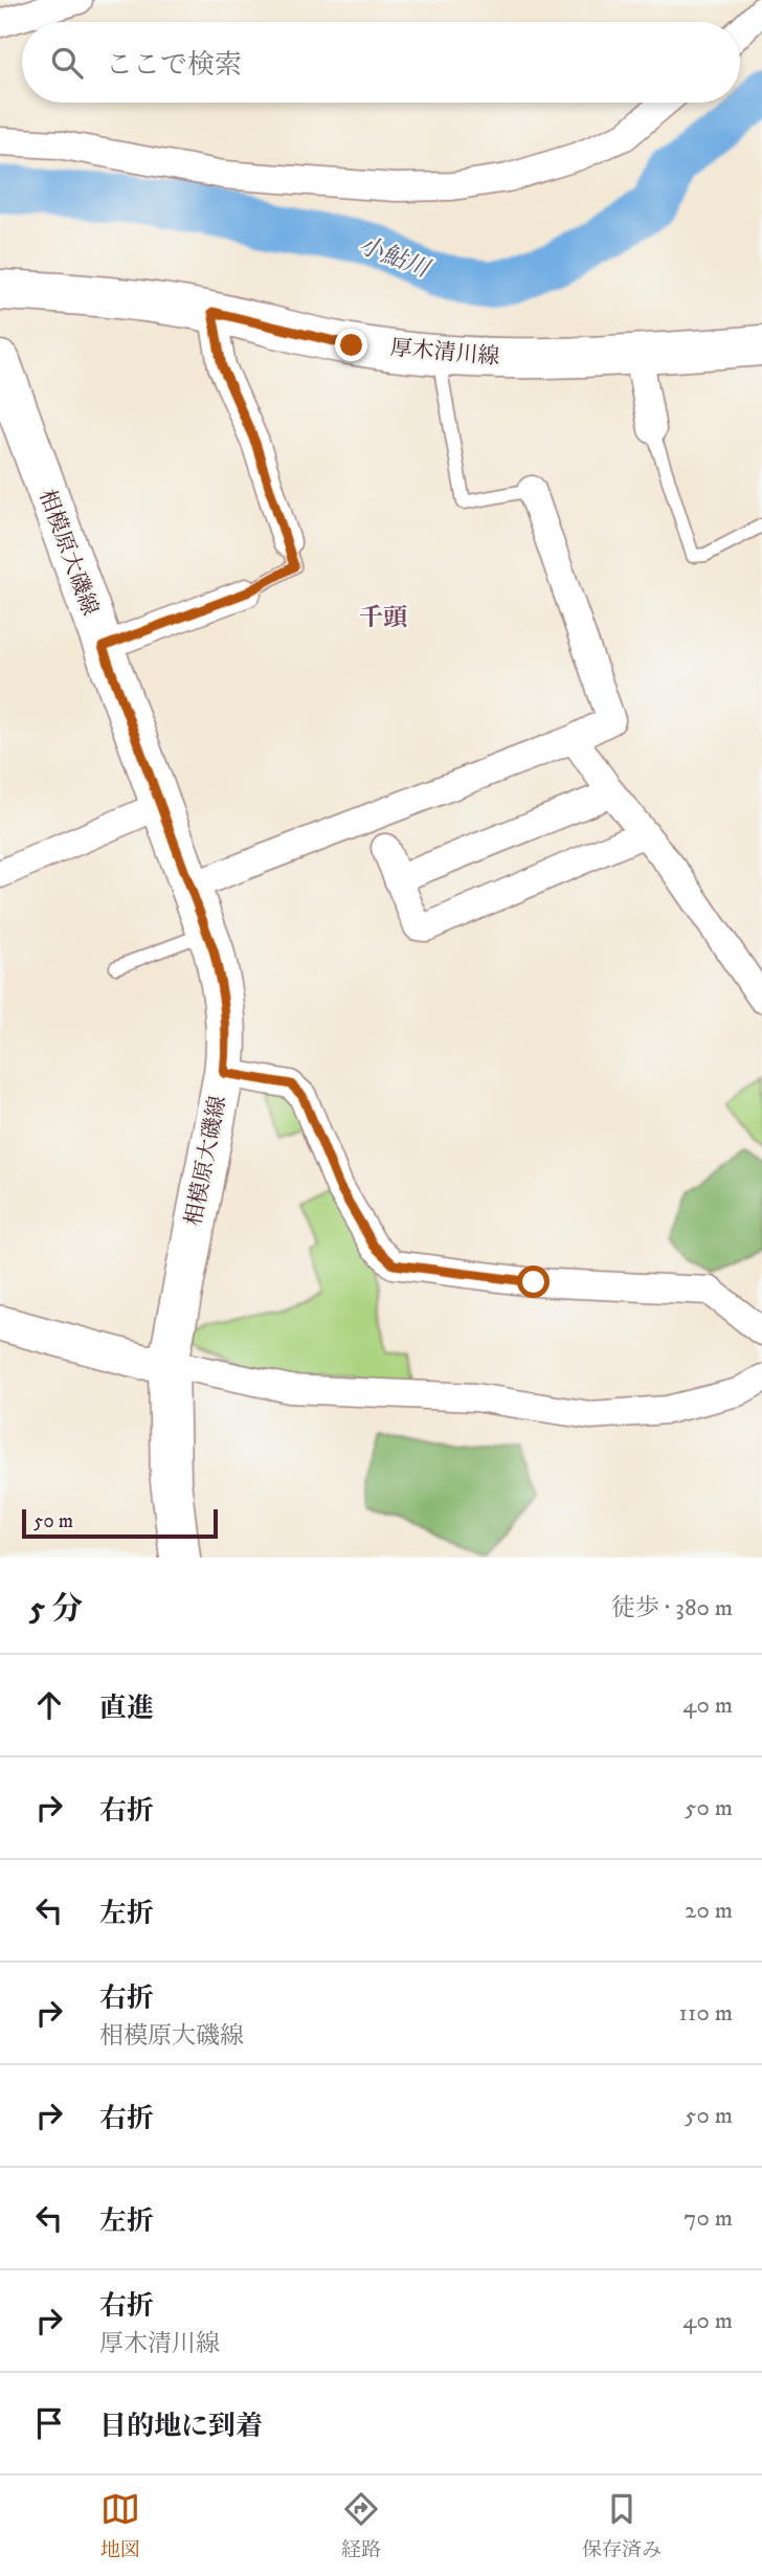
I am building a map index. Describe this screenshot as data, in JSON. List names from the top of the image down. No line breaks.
{"streets":{"main road":["厚木清川線","相模原大磯線"]},"districts":["千頭"],"water":["小鮎川"],"scale_bar":"50 m","page":{"search":"ここで検索","scale":"50 m","heading":["5 分","徒歩 · 380 m"],"list":[["直進","40 m"],["右折","50 m"],["左折","20 m"],["右折","相模原大磯線","110 m"],["右折","50 m"],["左折","70 m"],["右折","厚木清川線","40 m"],"目的地に到着"],"nav":["地図","経路","保存済み"]}}
